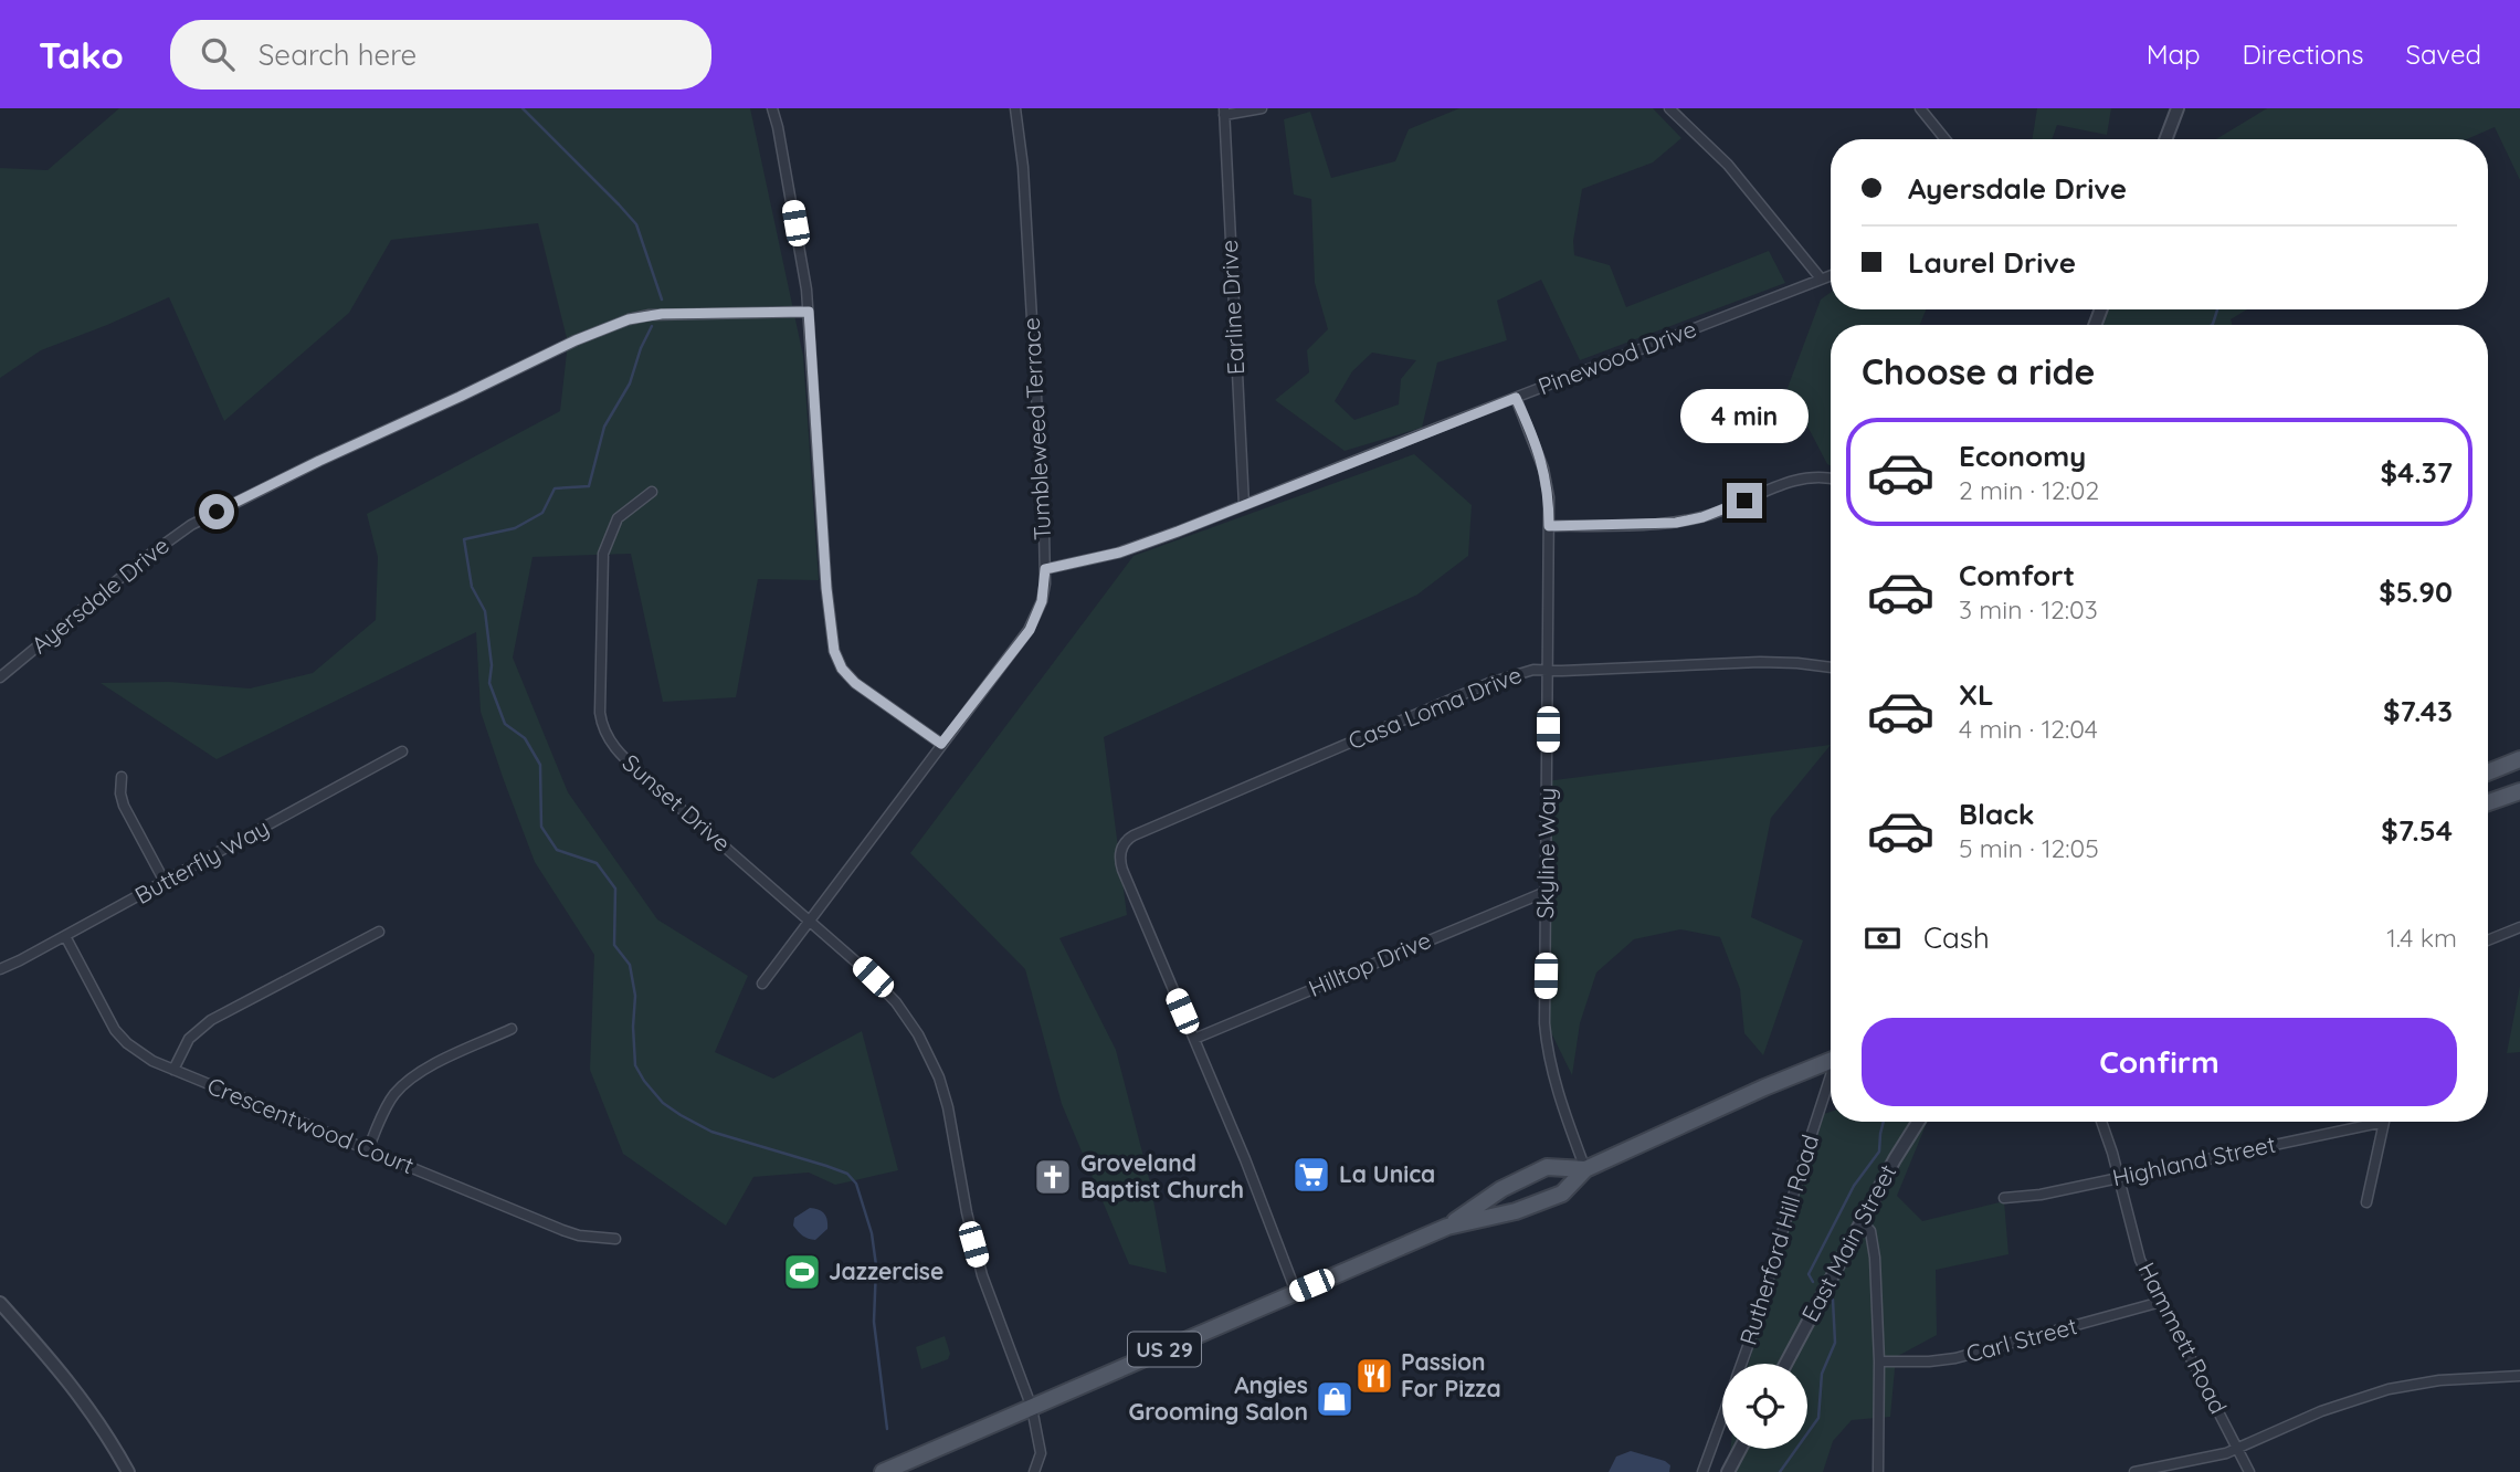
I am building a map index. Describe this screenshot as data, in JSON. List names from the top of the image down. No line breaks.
{"streets":{"main road":["US 29"],"street":["Earline Drive","Pinewood Drive","Tumbleweed Terrace","Ayersdale Drive","Casa Loma Drive","Sunset Drive","Skyline Way","Butterfly Way","Hilltop Drive","Crescentwood Court","Highland Street","Rutherford Hill Road","East Main Street","Hammett Road","Carl Street"]},"crossings":[["Earline Drive","Pinewood Drive"],["Pinewood Drive","Tumbleweed Terrace"],["Pinewood Drive","Skyline Way"],["Tumbleweed Terrace","Sunset Drive"],["Casa Loma Drive","Skyline Way"],["Casa Loma Drive","Hilltop Drive"],["Sunset Drive","US 29"],["Skyline Way","Hilltop Drive"],["Skyline Way","US 29"],["Butterfly Way","Crescentwood Court"],["Highland Street","Hammett Road"],["Hammett Road","Carl Street"]],"places":{"supermarket":["La Unica"],"church":["Groveland Baptist Church"],"sports":["Jazzercise"],"restaurant":["Passion For Pizza"],"shop":["Angies Grooming Salon"]},"page":{"header":"Tako","search":"Search here","nav":["Map","Directions","Saved"],"banner":["Ayersdale Drive","Laurel Drive"],"heading":"Choose a ride","bubble":"4 min","list":[{"name":"Economy","note":"2 min · 12:02","value":"$4.37"},{"name":"Comfort","note":"3 min · 12:03","value":"$5.90"},{"name":"XL","note":"4 min · 12:04","value":"$7.43"},{"name":"Black","note":"5 min · 12:05","value":"$7.54"}],"pay":["Cash","1.4 km"],"buttons":"Confirm"}}
